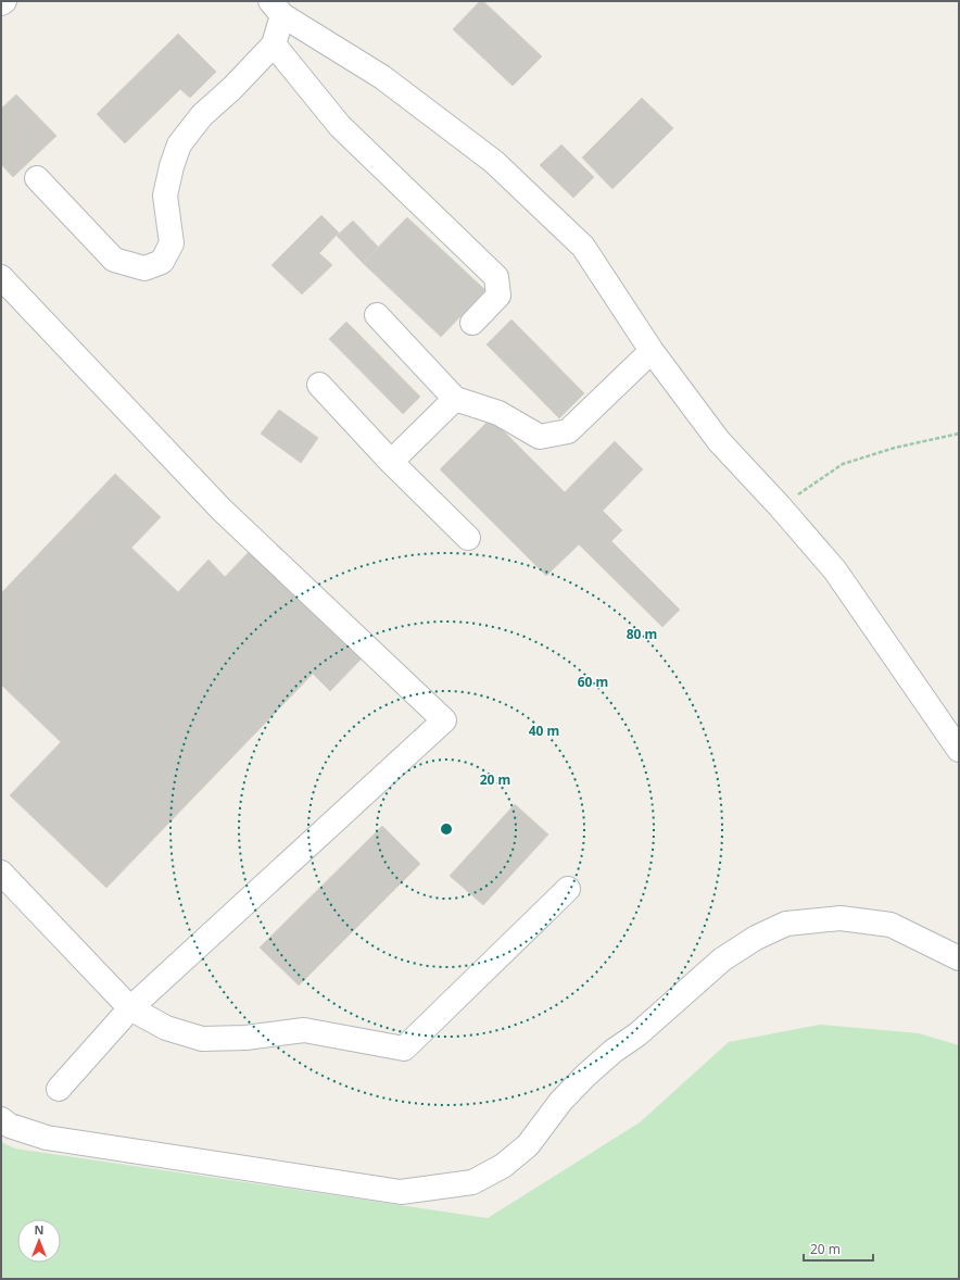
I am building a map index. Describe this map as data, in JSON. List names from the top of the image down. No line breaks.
{"scale_bar":"20 m","north":"top","rings":["80 m","60 m","40 m","20 m"]}
